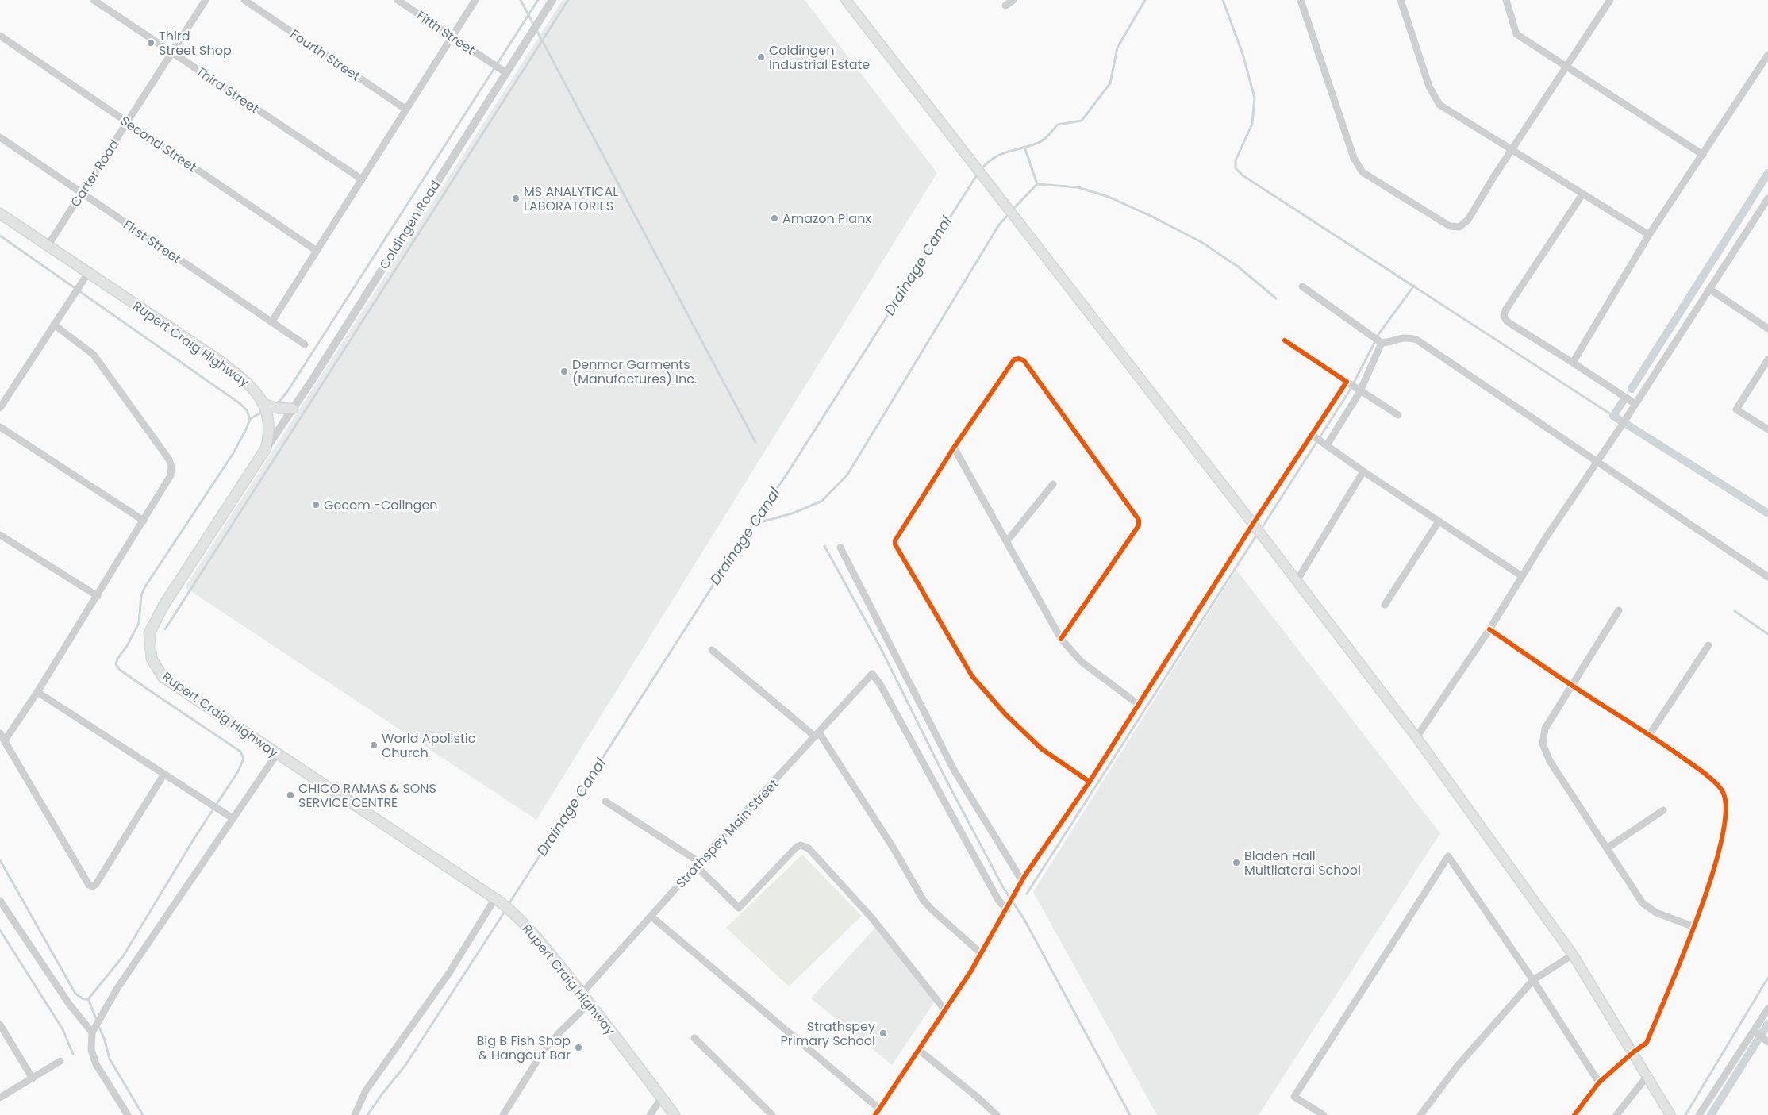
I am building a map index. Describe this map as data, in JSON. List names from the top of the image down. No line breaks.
{"streets":{"main road":["Rupert Craig Highway"],"street":["Fifth Street","Fourth Street","Third Street","Second Street","Carter Road","Coldingen Road","First Street","Strathspey Main Street"]},"crossings":[["Fifth Street","Coldingen Road"],["Third Street","Carter Road"],["Second Street","Carter Road"],["Carter Road","First Street"],["Carter Road","Rupert Craig Highway"],["Coldingen Road","Rupert Craig Highway"],["Rupert Craig Highway","Strathspey Main Street"]],"water":["Drainage Canal"],"places":["Third Street Shop","Coldingen Industrial Estate","MS ANALYTICAL LABORATORIES","Amazon Planx","Denmor Garments (Manufactures) Inc.","Gecom -Colingen","World Apolistic Church","CHICO RAMAS & SONS SERVICE CENTRE","Bladen Hall Multilateral School","Strathspey Primary School","Big B Fish Shop & Hangout Bar"]}
